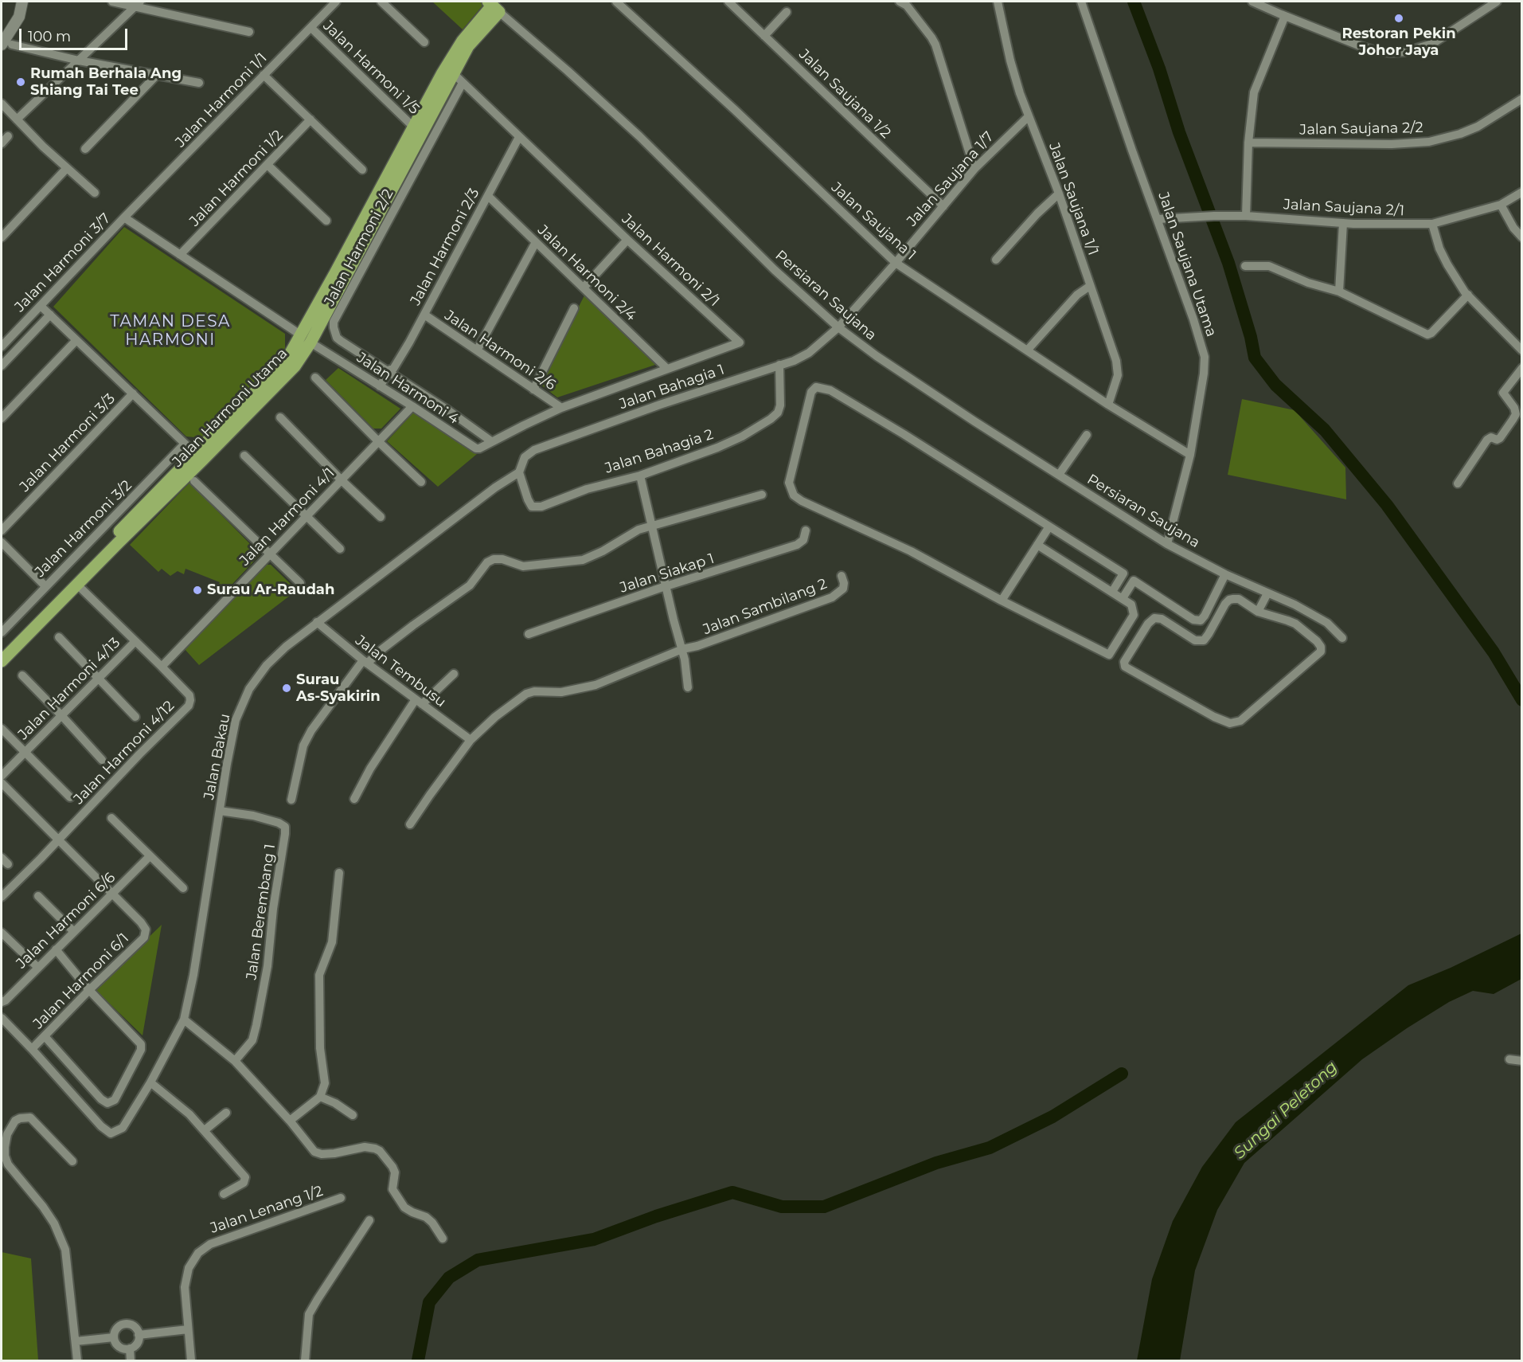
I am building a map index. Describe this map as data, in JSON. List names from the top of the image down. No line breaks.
{"streets":{"main road":["Jalan Harmoni Utama"],"street":["Jalan Harmoni 1/5","Jalan Saujana 1/2","Jalan Harmoni 1/1","Jalan Saujana 2/2","Jalan Harmoni 1/2","Jalan Saujana 1/7","Jalan Saujana 1/1","Jalan Saujana 2/1","Jalan Saujana 1","Jalan Harmoni 2/3","Jalan Harmoni 2/2","Jalan Harmoni 2/1","Jalan Harmoni 3/7","Jalan Saujana Utama","Jalan Harmoni 2/4","Persiaran Saujana","Jalan Harmoni 2/6","Jalan Bahagia 1","Jalan Harmoni 4","Jalan Harmoni 3/3","Jalan Bahagia 2","Jalan Harmoni 4/1","Jalan Harmoni 3/2","Jalan Siakap 1","Jalan Sambilang 2","Jalan Tembusu","Jalan Harmoni 4/13","Jalan Harmoni 4/12","Jalan Bakau","Jalan Berembang 1","Jalan Harmoni 6/6","Jalan Harmoni 6/1","Jalan Lenang 1/2"]},"crossings":[["Jalan Harmoni 1/5","Jalan Harmoni 1/1"],["Jalan Harmoni 1/5","Jalan Harmoni Utama"],["Jalan Saujana 1/2","Jalan Saujana 1/7"],["Jalan Harmoni 1/1","Jalan Harmoni 3/7"],["Jalan Saujana 1/7","Jalan Saujana 1/1"],["Jalan Saujana 1/7","Jalan Saujana 1"],["Jalan Saujana 1/7","Persiaran Saujana"],["Jalan Saujana 1/7","Jalan Bahagia 1"],["Jalan Saujana 1/1","Jalan Saujana 1"],["Jalan Saujana 2/1","Jalan Saujana Utama"],["Jalan Saujana 1","Jalan Saujana Utama"],["Jalan Harmoni 2/3","Jalan Harmoni 2/2"],["Jalan Harmoni 2/3","Jalan Harmoni 2/1"],["Jalan Harmoni 2/3","Jalan Harmoni 2/4"],["Jalan Harmoni 2/3","Jalan Harmoni 2/6"],["Jalan Harmoni 2/3","Jalan Harmoni 4"],["Jalan Harmoni 2/2","Jalan Harmoni 2/1"],["Jalan Harmoni 2/2","Jalan Harmoni 4"],["Jalan Harmoni 2/1","Jalan Harmoni 2/4"],["Jalan Harmoni 2/1","Jalan Harmoni 2/6"],["Jalan Harmoni 2/1","Jalan Harmoni 4"],["Jalan Harmoni 2/1","Jalan Harmoni Utama"],["Jalan Saujana Utama","Persiaran Saujana"],["Persiaran Saujana","Jalan Bahagia 1"],["Persiaran Saujana","Jalan Harmoni Utama"],["Jalan Bahagia 1","Jalan Bahagia 2"],["Jalan Bahagia 1","Jalan Bakau"],["Jalan Harmoni 4","Jalan Harmoni Utama"],["Jalan Harmoni 4","Jalan Harmoni 4/1"],["Jalan Harmoni Utama","Jalan Harmoni 4/12"],["Jalan Bahagia 2","Jalan Bakau"],["Jalan Harmoni 4/1","Jalan Harmoni 4/12"],["Jalan Tembusu","Jalan Bakau"],["Jalan Harmoni 4/13","Jalan Harmoni 4/12"],["Jalan Bakau","Jalan Berembang 1"],["Jalan Bakau","Jalan Harmoni 6/1"],["Jalan Harmoni 6/6","Jalan Harmoni 6/1"]],"districts":["TAMAN DESA HARMONI"],"water":["Sungai Peletong"],"places":["Restoran Pekin Johor Jaya","Rumah Berhala Ang Shiang Tai Tee","Surau Ar-Raudah","Surau As-Syakirin"],"scale_bar":"100 m"}
